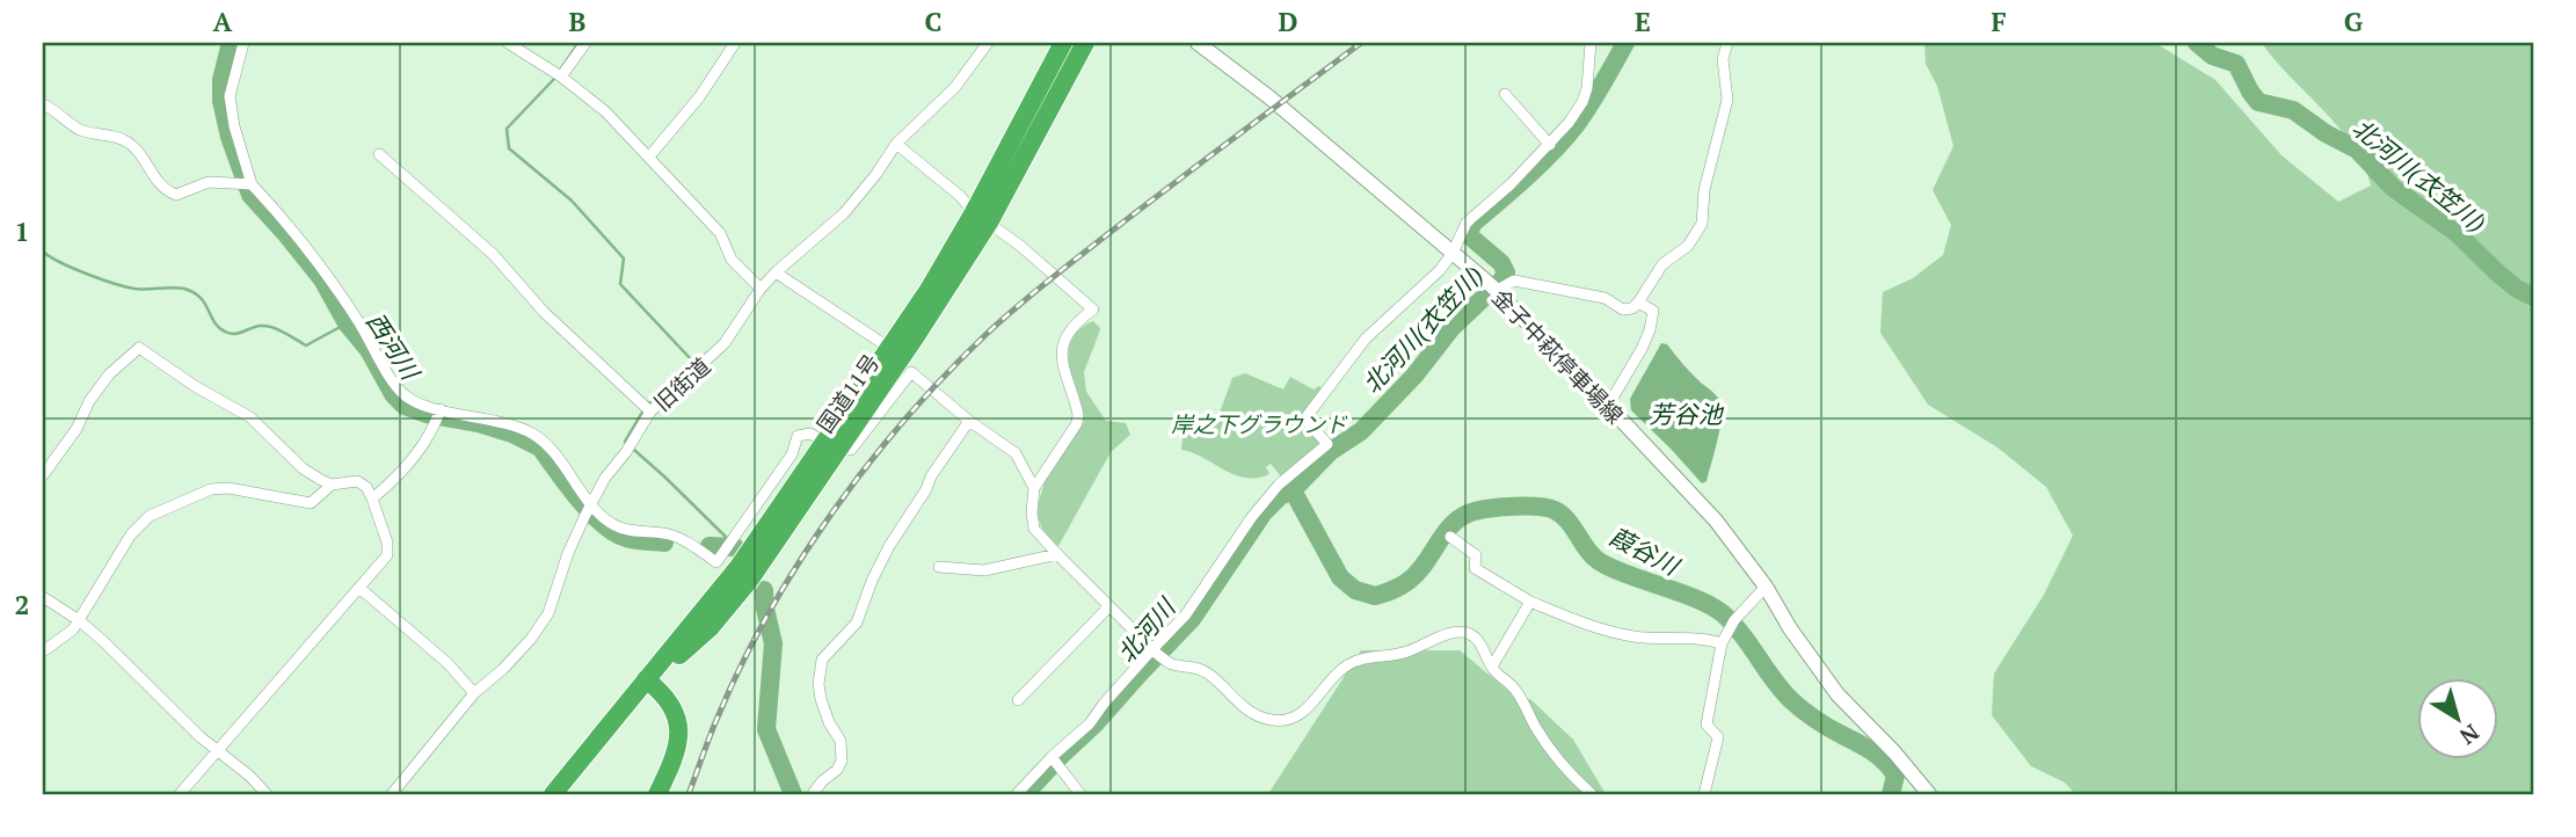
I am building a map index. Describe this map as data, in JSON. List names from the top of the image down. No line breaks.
{"streets":{"highway":["国道11号"],"main road":["金子中萩停車場線"],"street":["旧街道"]},"water":["北河川(衣笠川)","西河川","芳谷池","葭谷川","北河川"],"parks":["岸之下グラウンド"],"north":"bottom right","grid":{"columns":["A","B","C","D","E","F","G"],"rows":["1","2"]}}
